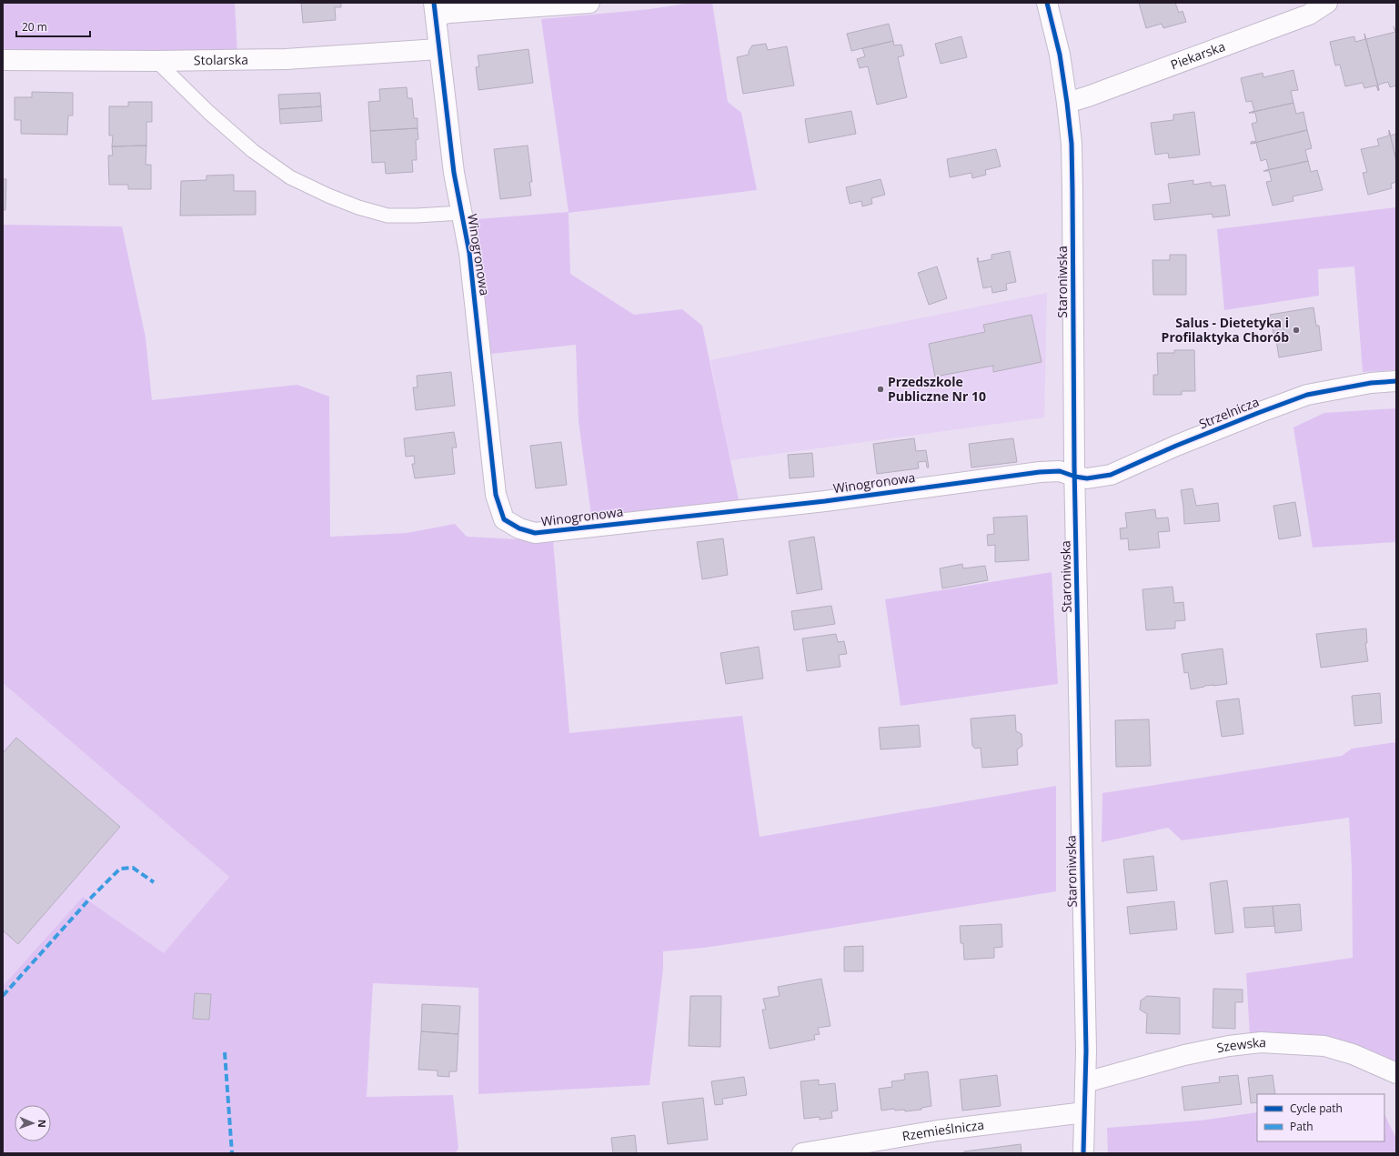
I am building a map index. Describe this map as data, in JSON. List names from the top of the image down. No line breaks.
{"streets":{"street":["Piekarska","Stolarska","Winogronowa","Staroniwska","Strzelnicza","Szewska","Rzemieślnicza"]},"crossings":[["Piekarska","Staroniwska"],["Stolarska","Winogronowa"],["Winogronowa","Staroniwska"],["Winogronowa","Strzelnicza"],["Staroniwska","Strzelnicza"],["Staroniwska","Szewska"],["Staroniwska","Rzemieślnicza"]],"places":["Salus - Dietetyka i Profilaktyka Chorób","Przedszkole Publiczne Nr 10"],"legend":["Cycle path","Path"],"scale_bar":"20 m","north":"right"}
